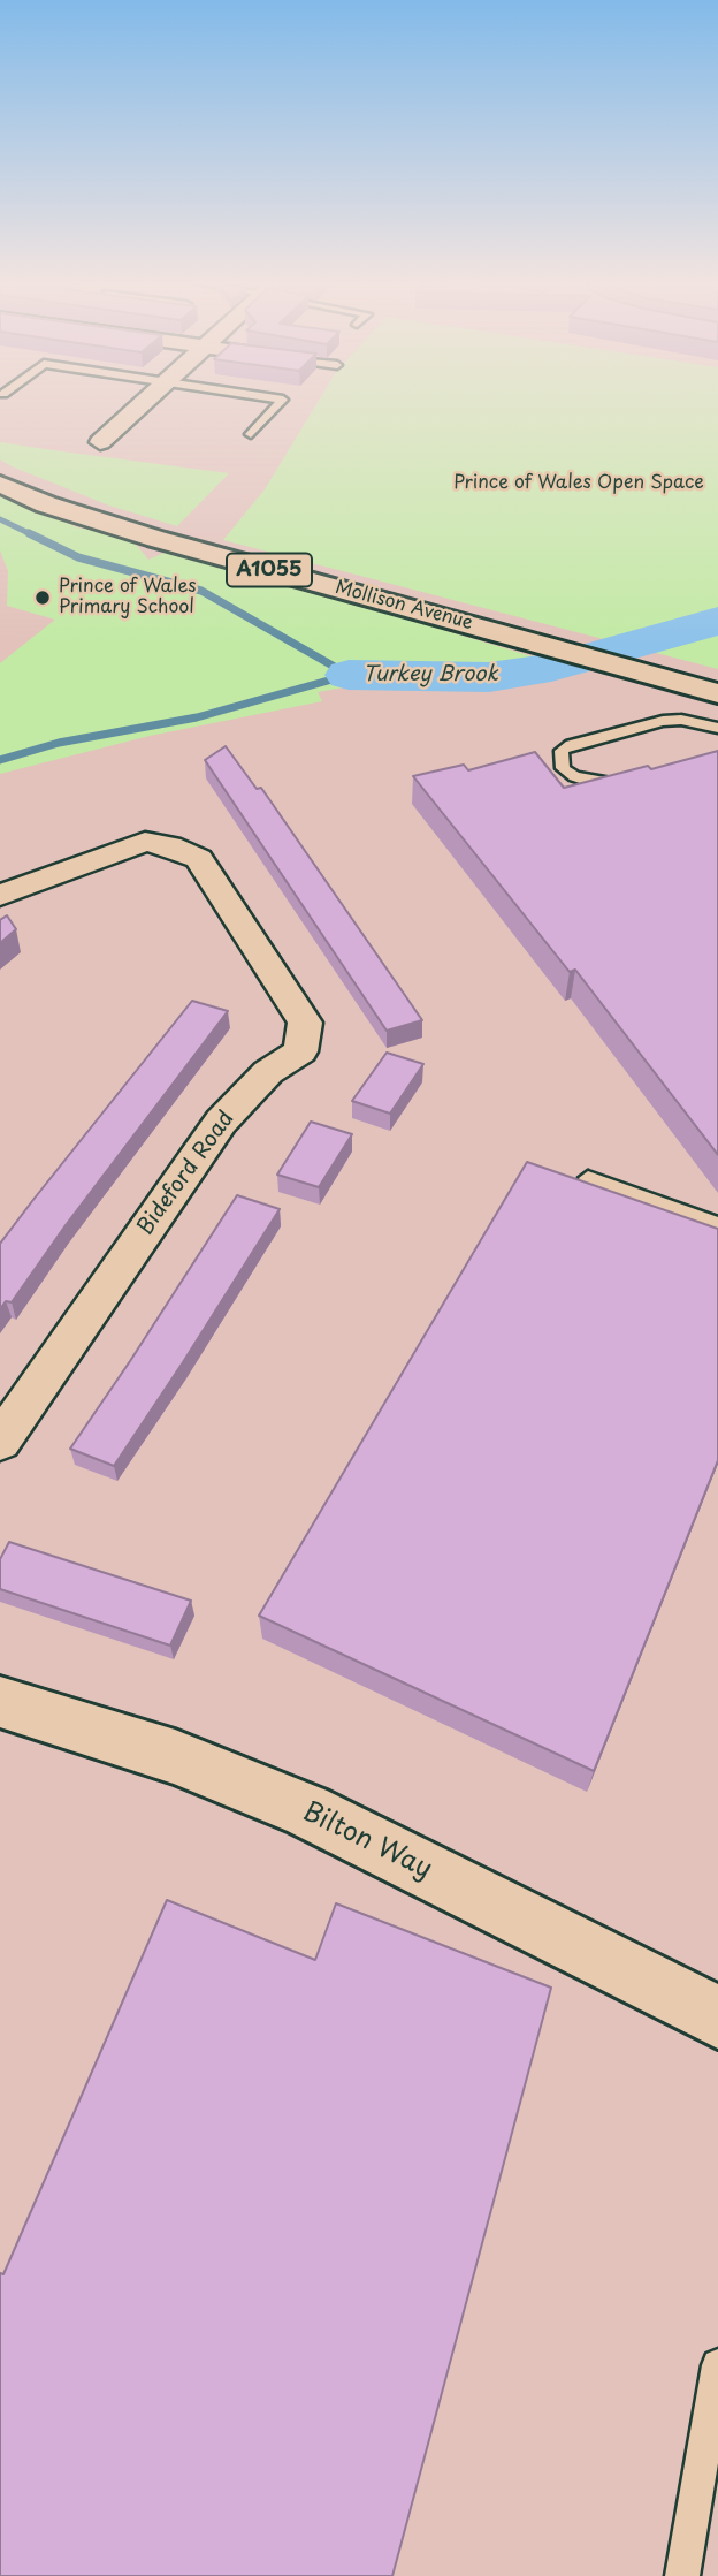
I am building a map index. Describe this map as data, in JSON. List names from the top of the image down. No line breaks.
{"streets":{"main road":["A1055","Mollison Avenue","Bilton Way"],"street":["Bideford Road"]},"water":["Turkey Brook"],"parks":["Prince of Wales Open Space"],"places":["Prince of Wales Primary School"]}
